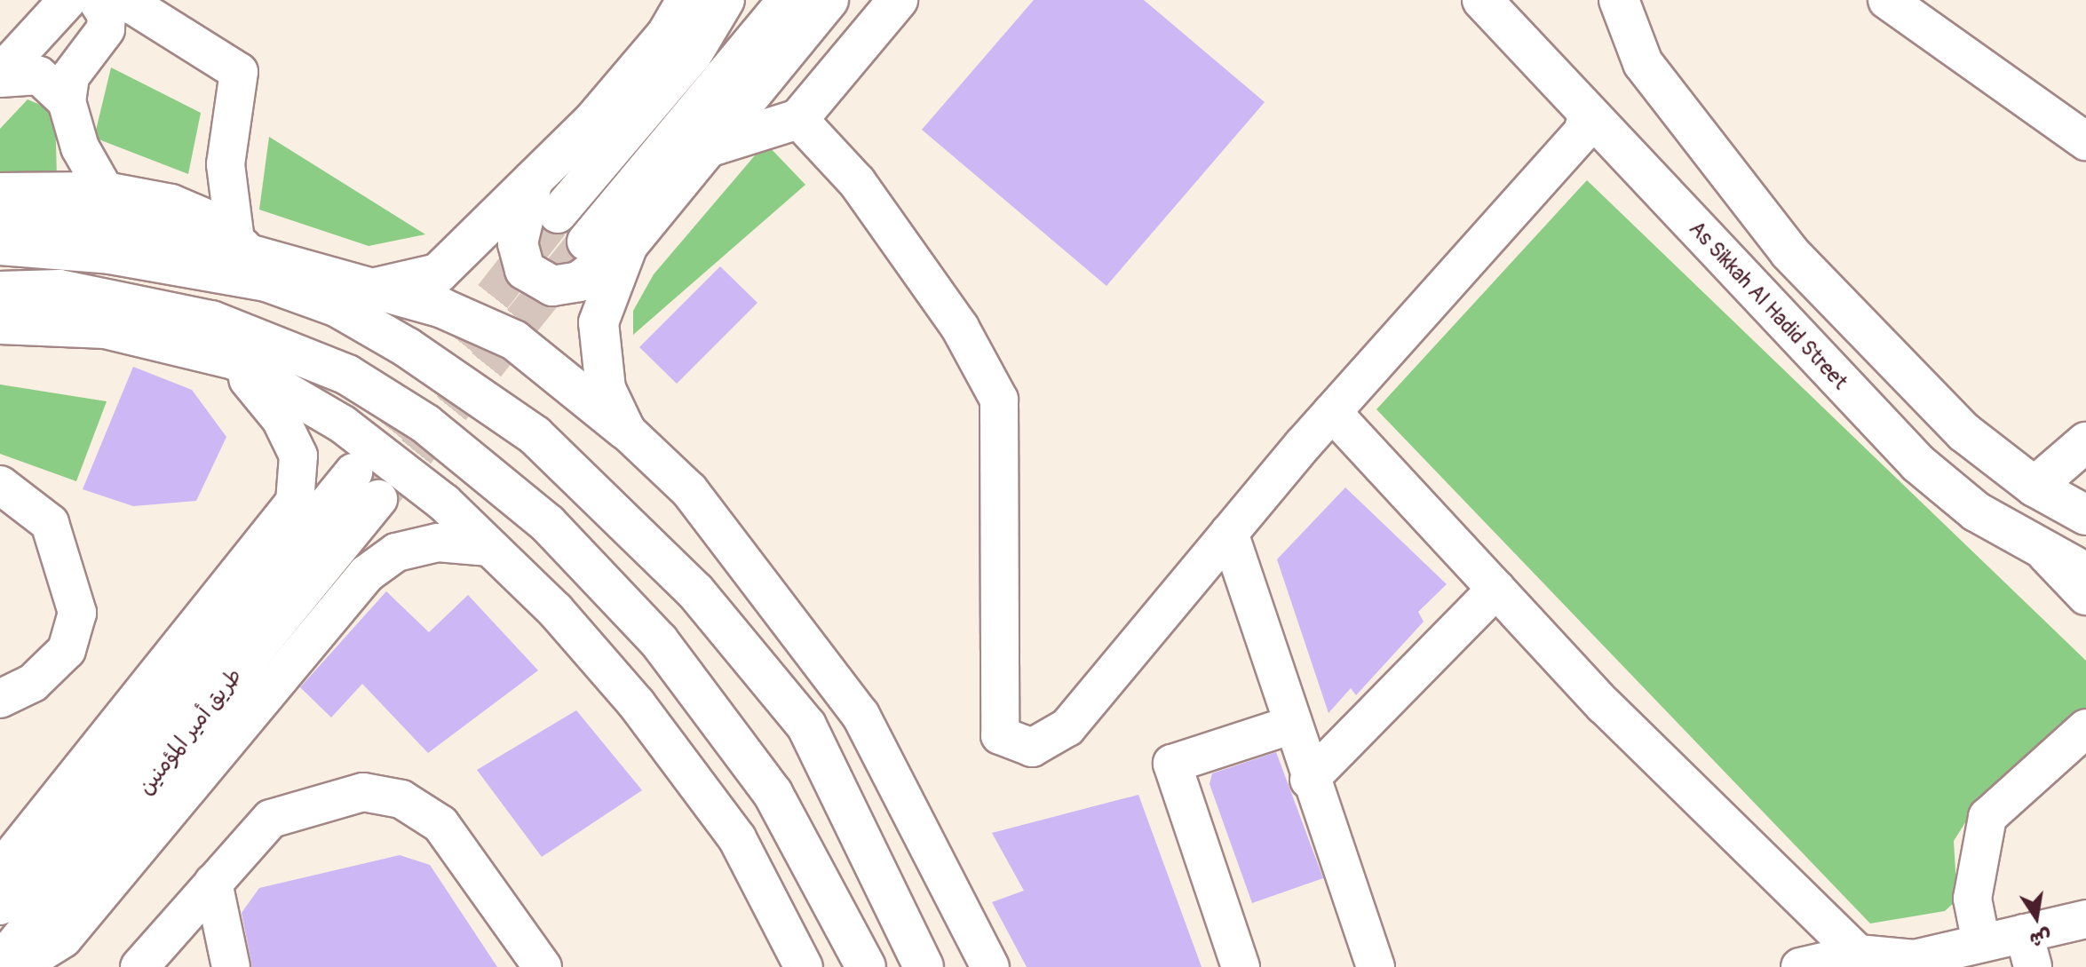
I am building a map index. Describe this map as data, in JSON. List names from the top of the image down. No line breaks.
{"streets":{"main road":["As Sikkah Al Hadid Street"],"street":["طريق أمير المؤمنين"]},"north":"bottom"}
